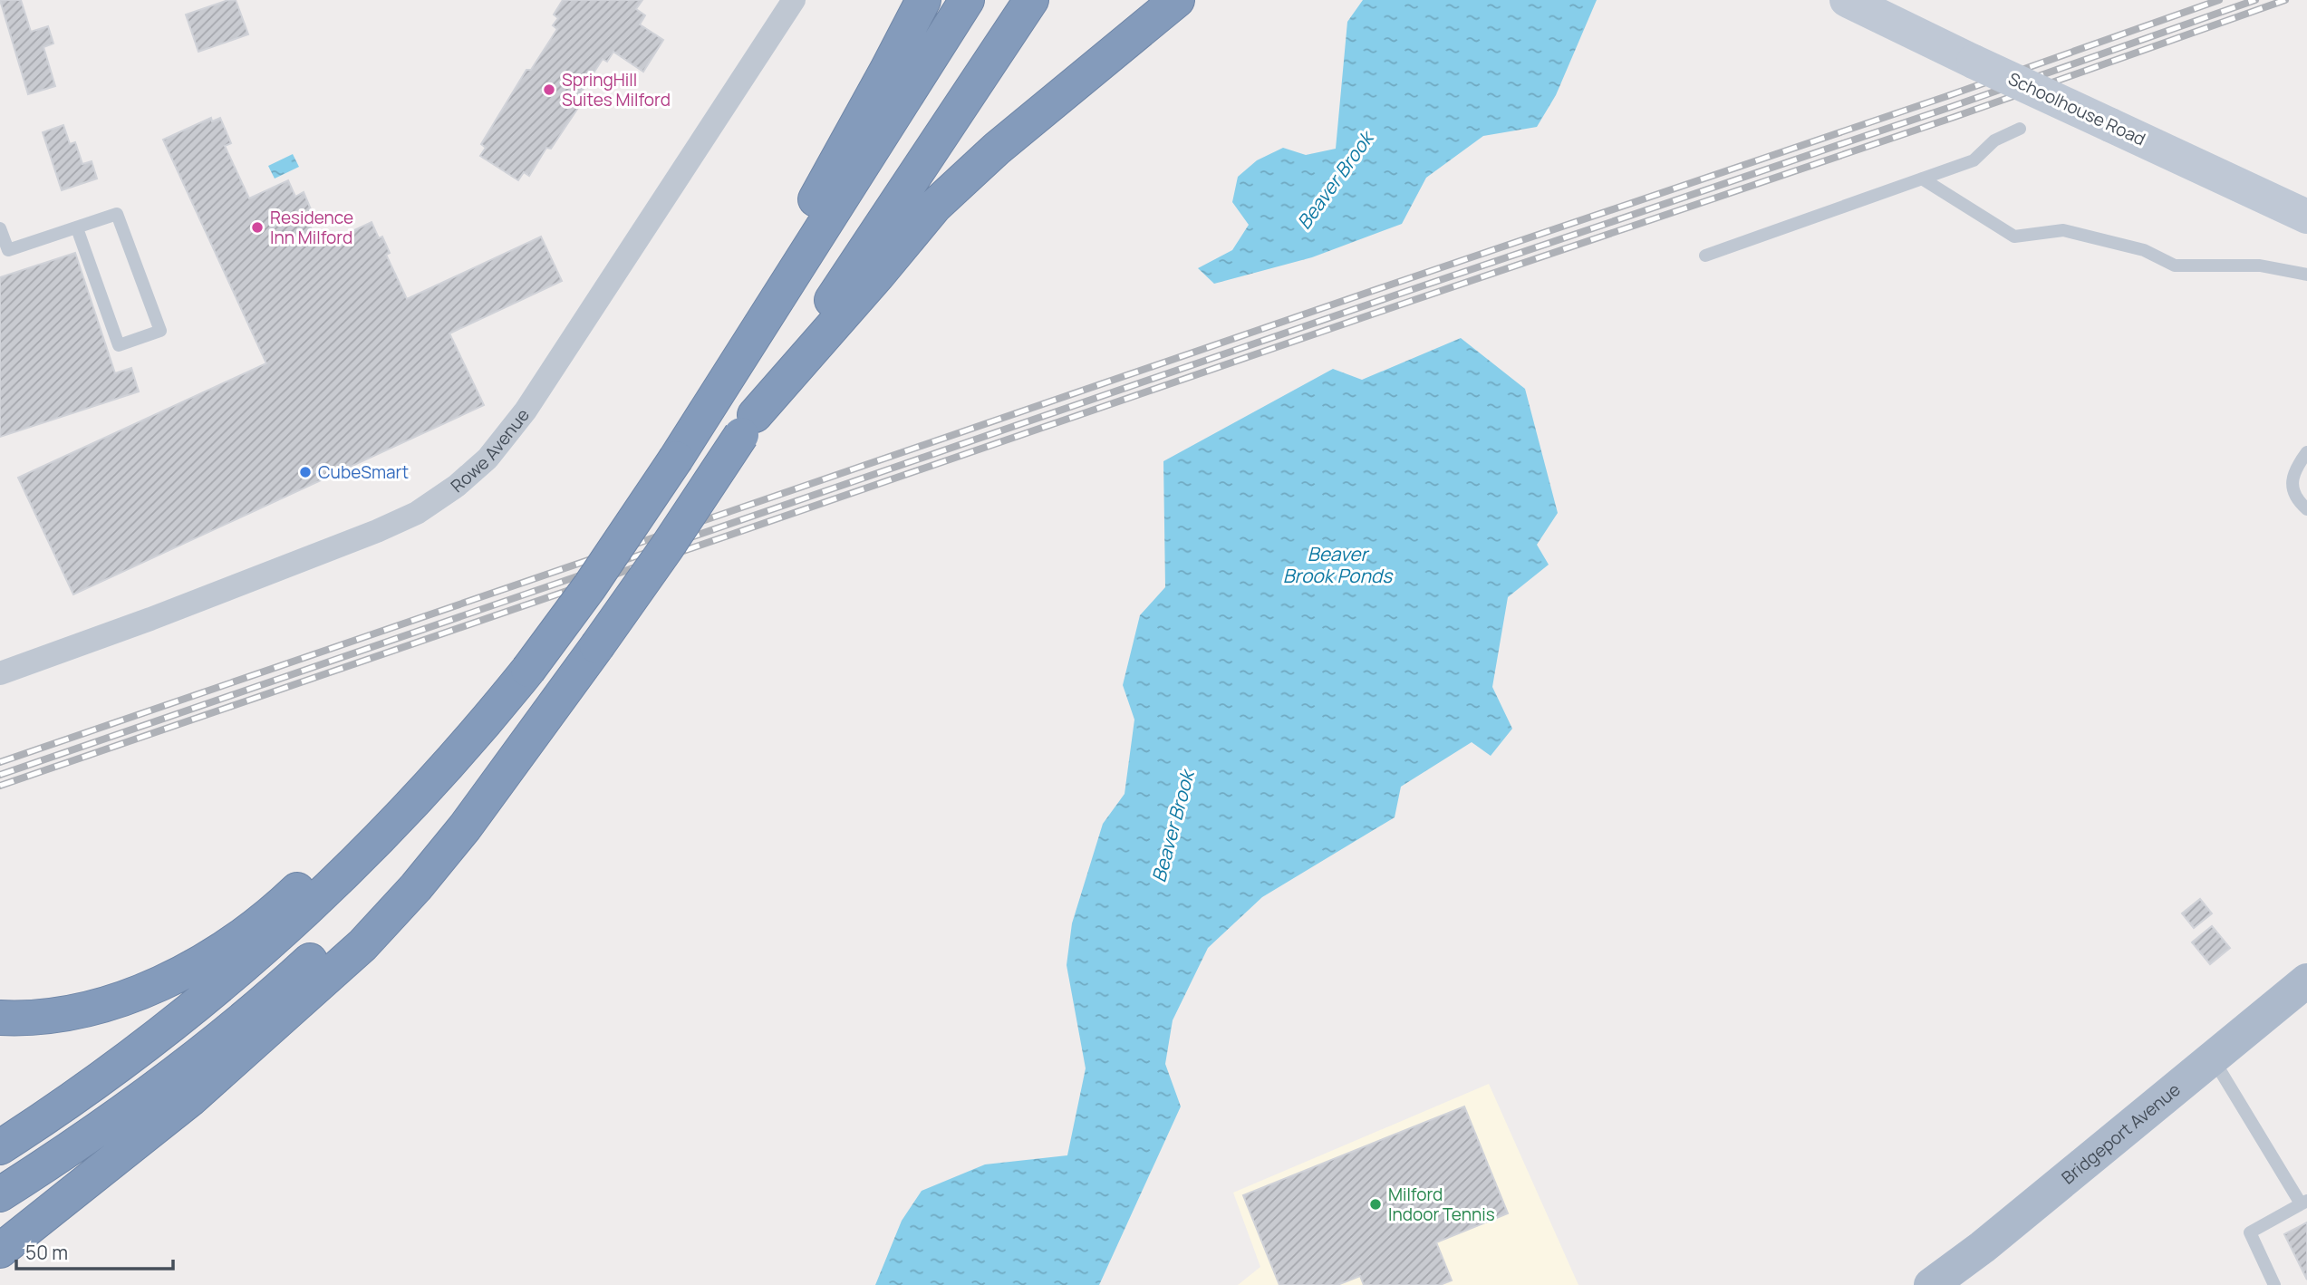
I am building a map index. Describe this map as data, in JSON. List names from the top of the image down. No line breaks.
{"streets":{"main road":["Schoolhouse Road","Bridgeport Avenue"],"street":["Rowe Avenue"]},"water":["Beaver Brook","Beaver Brook Ponds"],"places":["SpringHill Suites Milford","Residence Inn Milford","CubeSmart","Milford Indoor Tennis"],"scale_bar":"50 m"}
